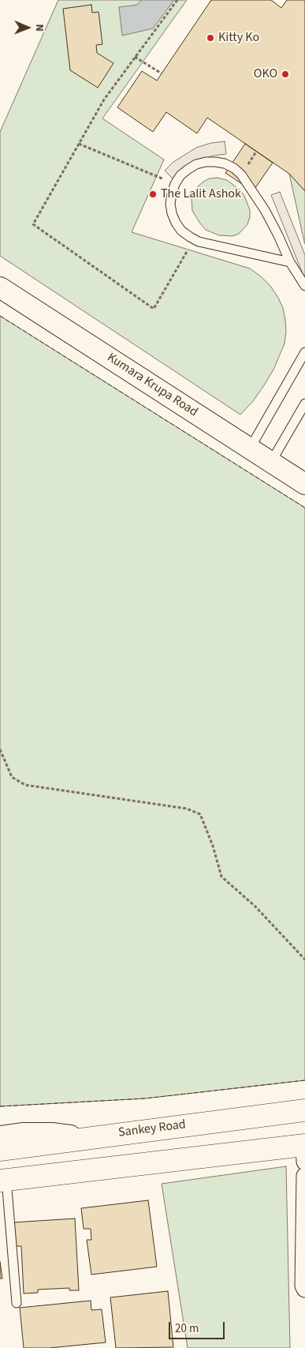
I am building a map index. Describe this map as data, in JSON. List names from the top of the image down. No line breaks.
{"streets":{"main road":["Sankey Road"],"street":["Kumara Krupa Road"]},"places":["Kitty Ko","OKO","The Lalit Ashok"],"scale_bar":"20 m","north":"right"}
